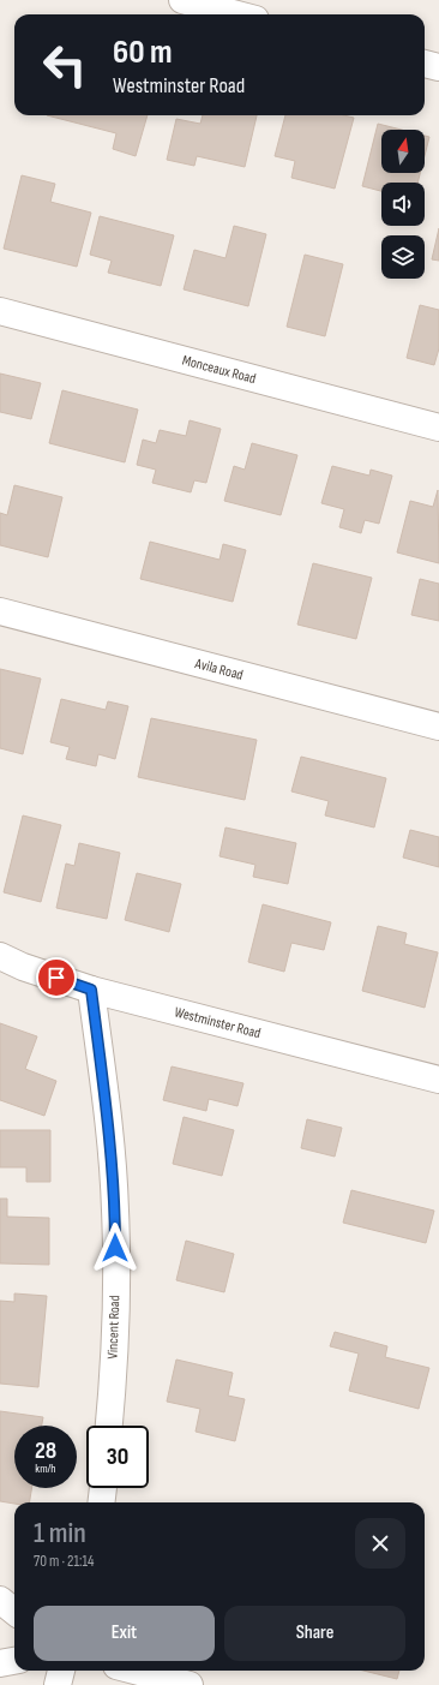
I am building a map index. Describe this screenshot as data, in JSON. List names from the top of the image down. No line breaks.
{"streets":{"street":["Monceaux Road","Avila Road","Westminster Road","Vincent Road"]},"crossings":[["Westminster Road","Vincent Road"]],"north":"top","page":{"turn":["60 m","Westminster Road"],"speed":"28 km/h","limit":"30","heading":["1 min","70 m · 21:14"],"buttons":["Exit","Share"]}}
